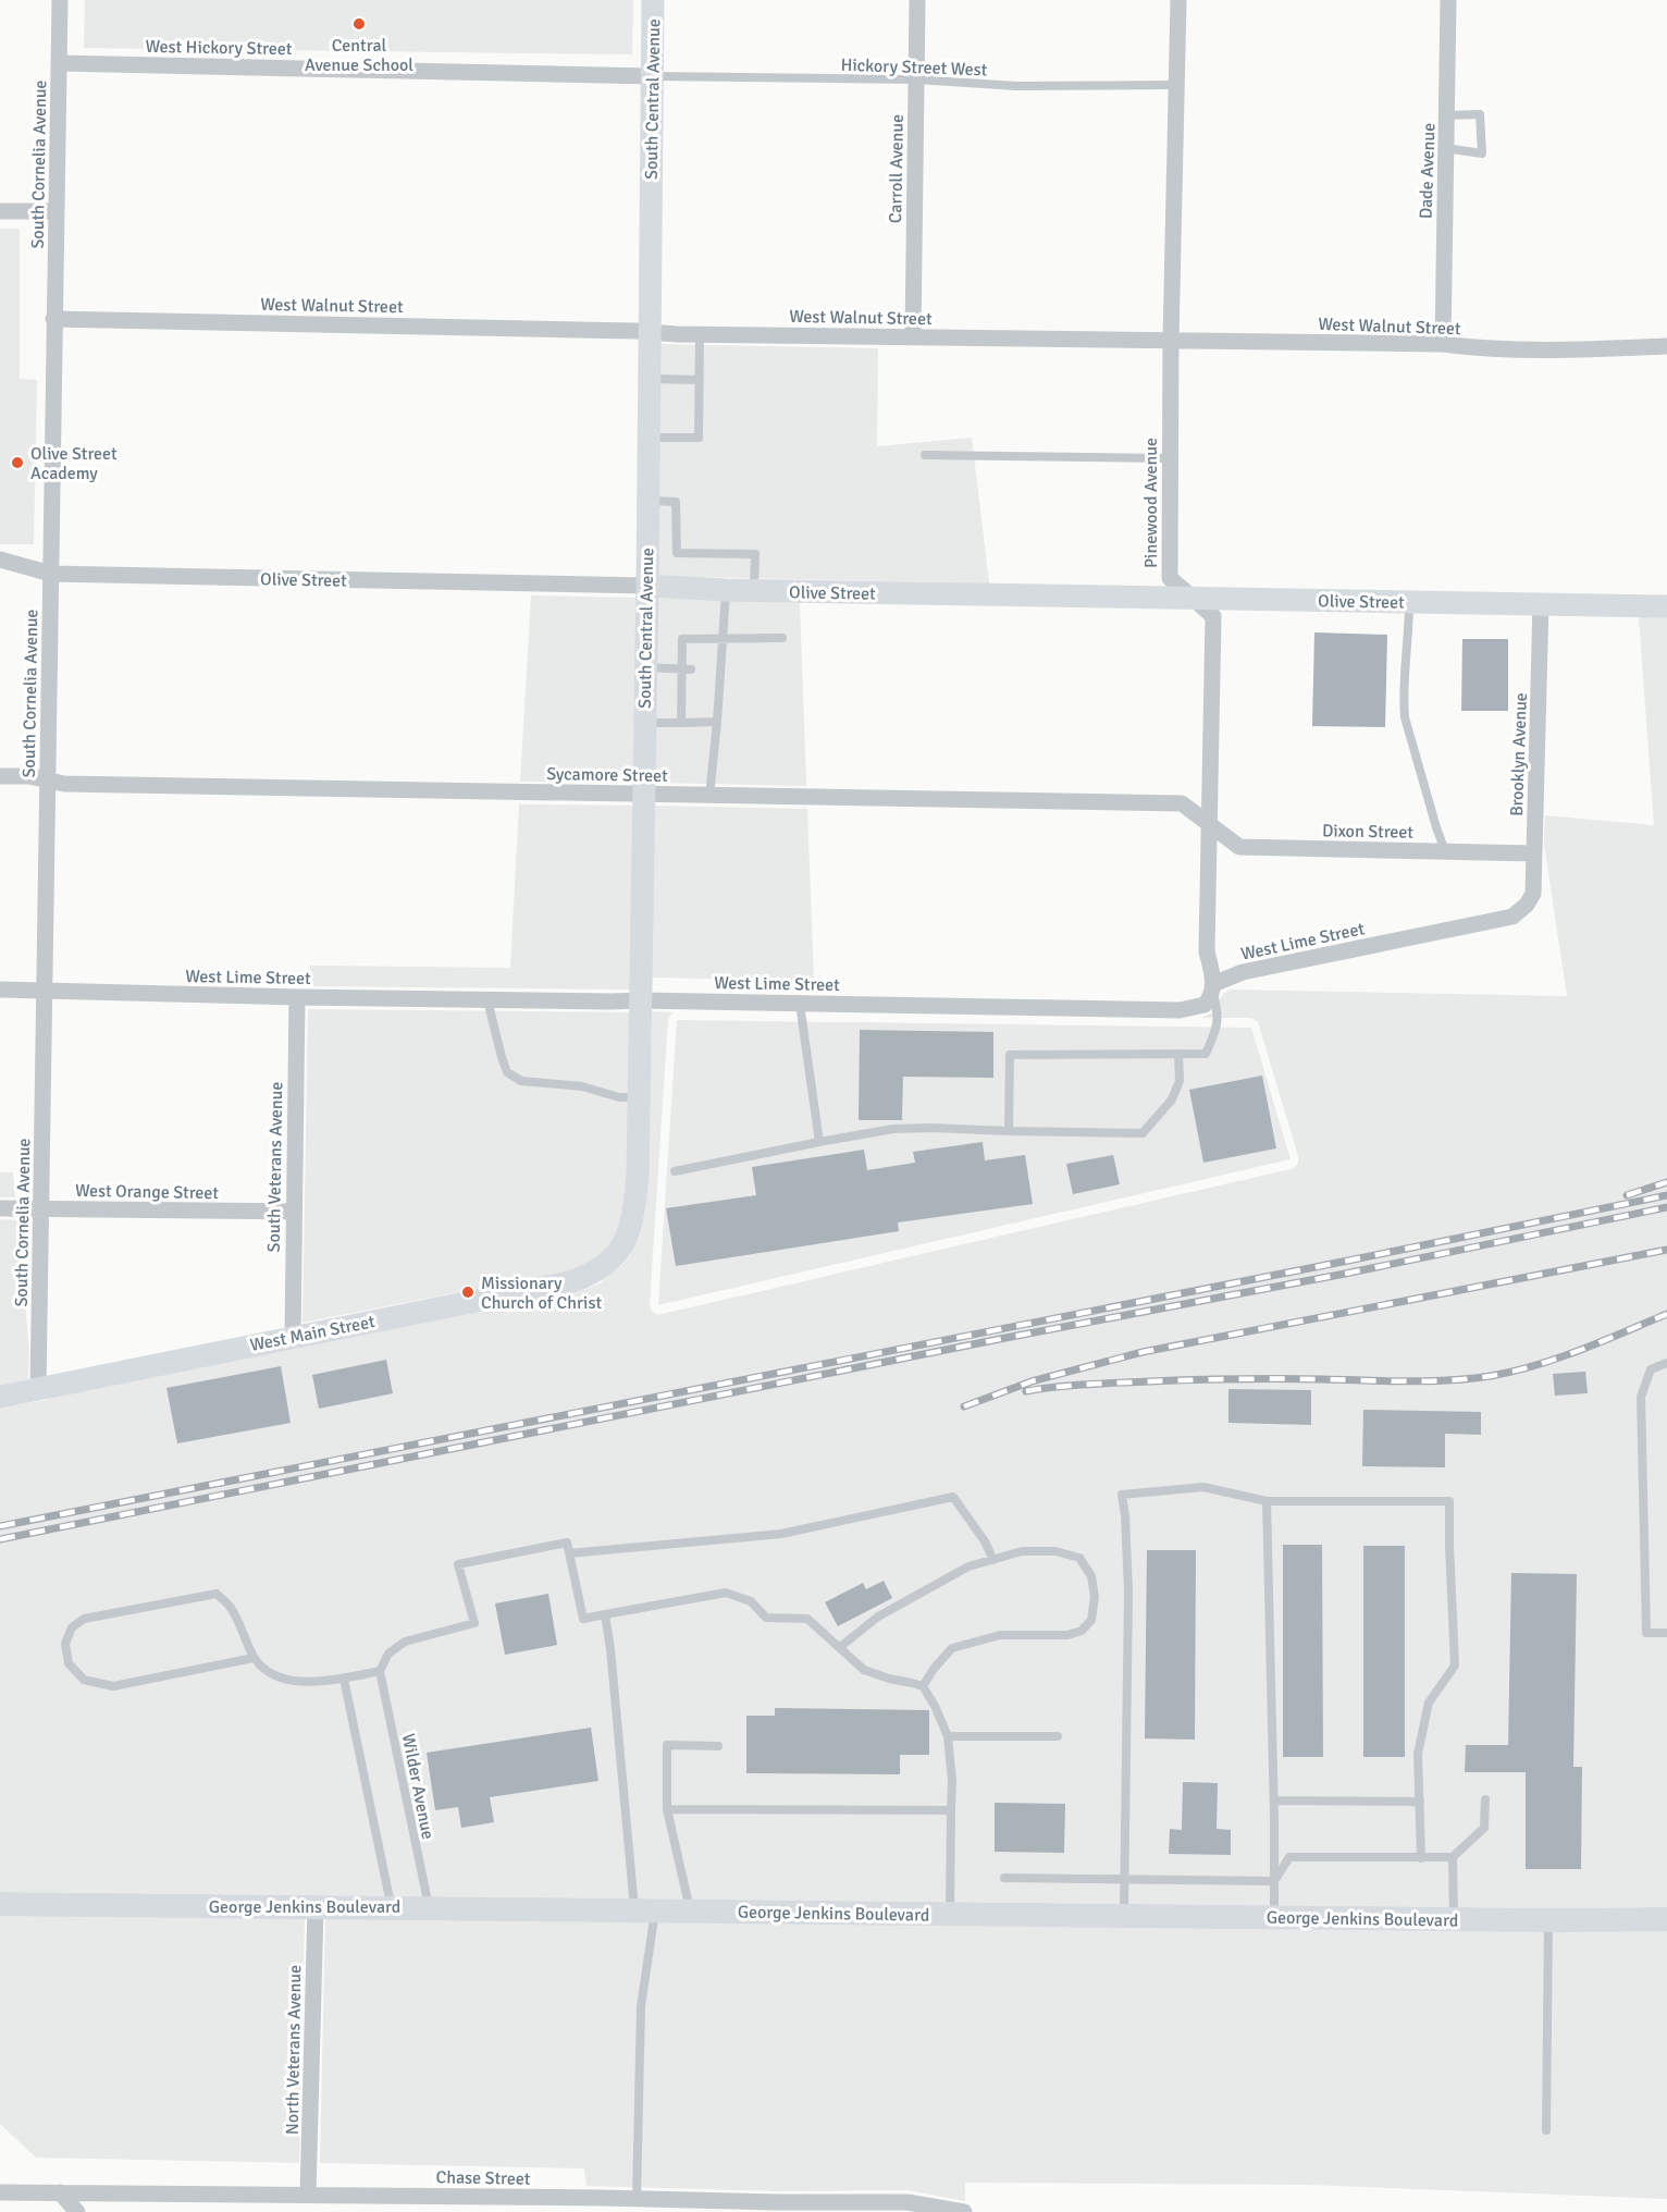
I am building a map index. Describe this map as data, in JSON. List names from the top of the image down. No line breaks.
{"streets":{"main road":["South Central Avenue","Olive Street","West Main Street","George Jenkins Boulevard"],"street":["West Hickory Street","South Cornelia Avenue","Carroll Avenue","Dade Avenue","West Walnut Street","Pinewood Avenue","Brooklyn Avenue","Sycamore Street","Dixon Street","West Lime Street","South Veterans Avenue","West Orange Street","North Veterans Avenue","Chase Street"],"lane":["Hickory Street West","Wilder Avenue"]},"crossings":[["West Hickory Street","Hickory Street West"],["West Hickory Street","South Central Avenue"],["West Hickory Street","South Cornelia Avenue"],["Hickory Street West","South Central Avenue"],["Hickory Street West","Carroll Avenue"],["Hickory Street West","Pinewood Avenue"],["South Central Avenue","West Walnut Street"],["South Central Avenue","Olive Street"],["South Central Avenue","Sycamore Street"],["South Central Avenue","West Lime Street"],["South Central Avenue","West Main Street"],["South Cornelia Avenue","West Walnut Street"],["South Cornelia Avenue","Olive Street"],["South Cornelia Avenue","Sycamore Street"],["South Cornelia Avenue","West Lime Street"],["South Cornelia Avenue","West Orange Street"],["South Cornelia Avenue","West Main Street"],["Carroll Avenue","West Walnut Street"],["Dade Avenue","West Walnut Street"],["West Walnut Street","Pinewood Avenue"],["Pinewood Avenue","Olive Street"],["Pinewood Avenue","Sycamore Street"],["Pinewood Avenue","Dixon Street"],["Pinewood Avenue","West Lime Street"],["Olive Street","Brooklyn Avenue"],["Brooklyn Avenue","Dixon Street"],["Brooklyn Avenue","West Lime Street"],["Sycamore Street","Dixon Street"],["West Lime Street","South Veterans Avenue"],["South Veterans Avenue","West Orange Street"],["South Veterans Avenue","West Main Street"],["Wilder Avenue","George Jenkins Boulevard"],["George Jenkins Boulevard","North Veterans Avenue"],["North Veterans Avenue","Chase Street"]],"places":["Central Avenue School","Olive Street Academy","Missionary Church of Christ"]}
